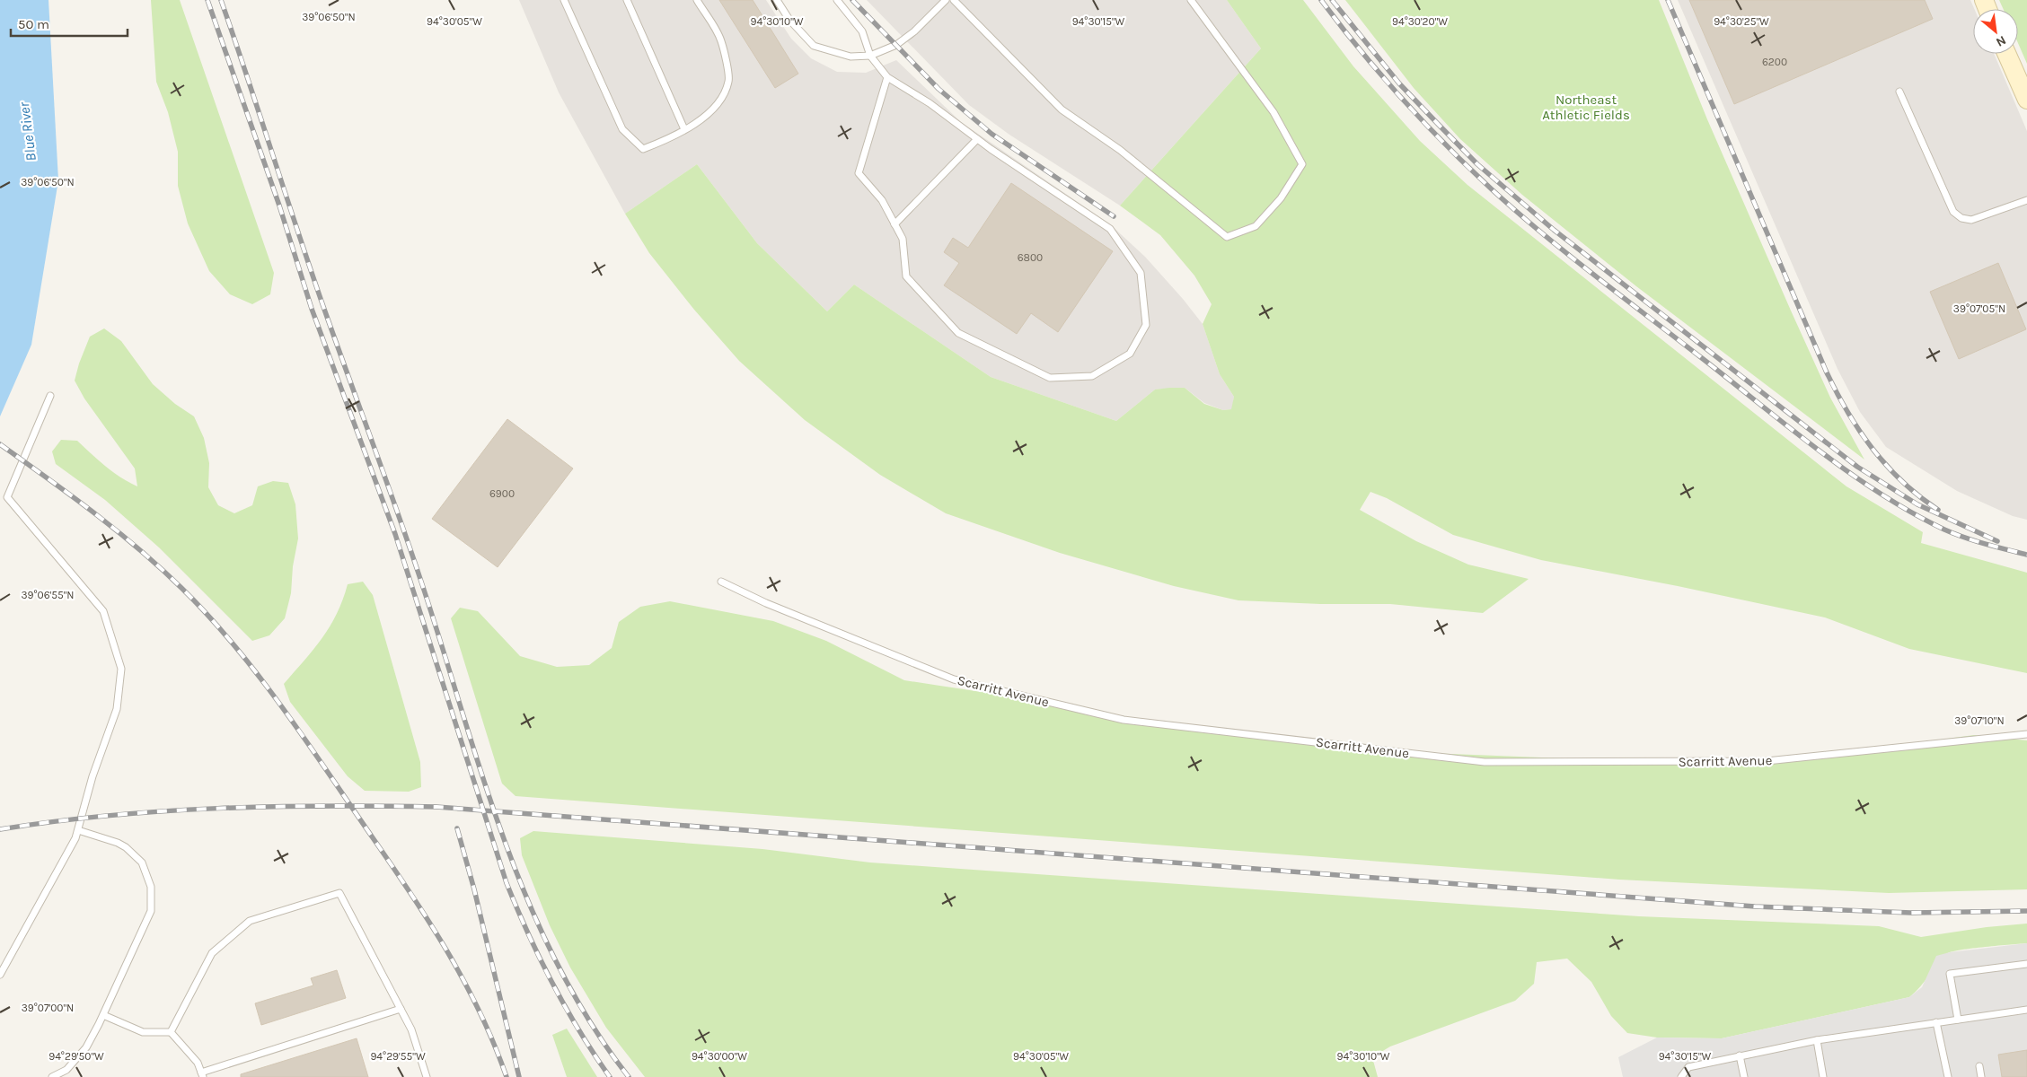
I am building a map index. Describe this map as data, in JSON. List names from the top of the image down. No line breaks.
{"streets":{"lane":["Scarritt Avenue"]},"water":["Blue River"],"parks":["Northeast Athletic Fields"],"house_numbers":["6200","6800","6900"],"scale_bar":"50 m","north":"bottom right","coordinates":["39°06'50\"N","94°30'05\"W","94°30'10\"W","94°30'15\"W","94°30'20\"W","94°30'25\"W","39°07'05\"N","39°06'55\"N","39°07'10\"N","39°07'00\"N","94°29'50\"W","94°29'55\"W","94°30'00\"W"]}
